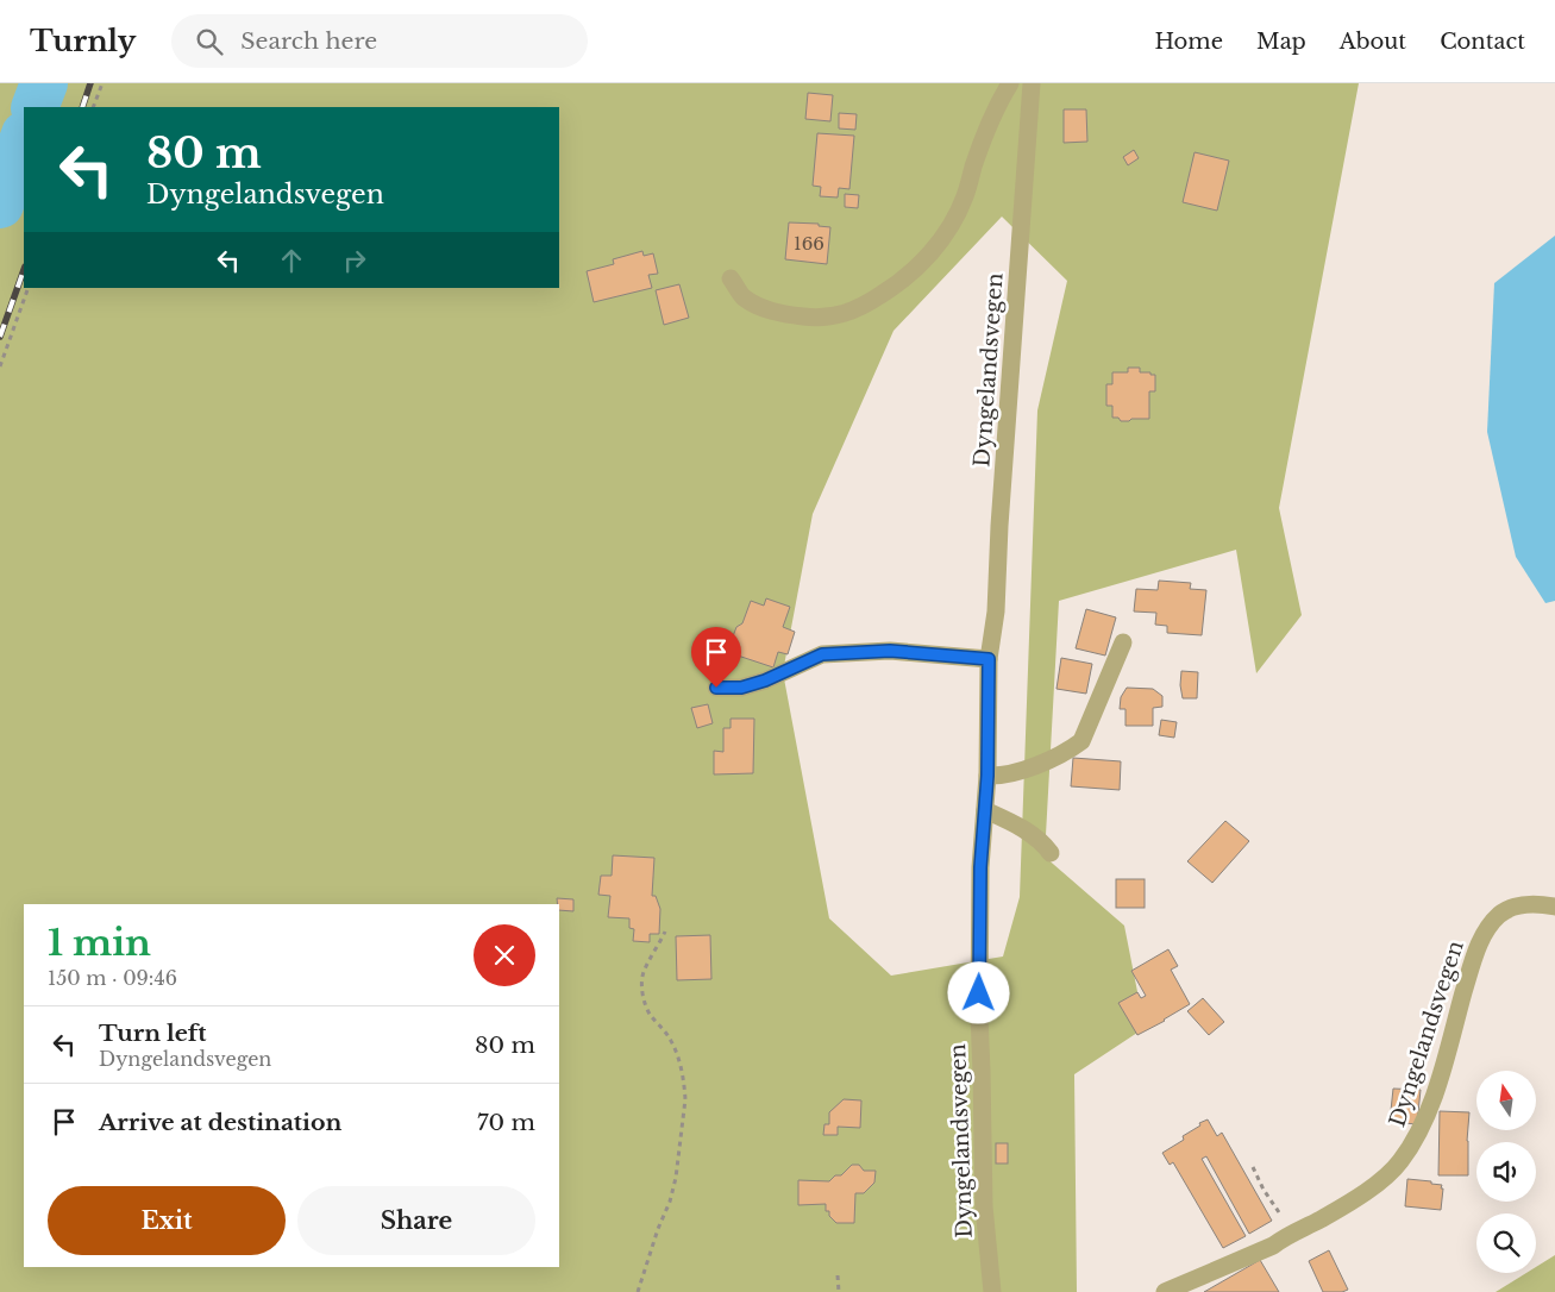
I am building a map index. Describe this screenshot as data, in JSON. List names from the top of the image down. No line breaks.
{"streets":{"street":["Dyngelandsvegen"]},"house_numbers":["166"],"north":"top","page":{"header":"Turnly","search":"Search here","nav":["Home","Map","About","Contact"],"turn":["80 m","Dyngelandsvegen"],"heading":["1 min","150 m · 09:46"],"list":[{"name":"Turn left","note":"Dyngelandsvegen","value":"80 m"},{"name":"Arrive at destination","value":"70 m"}],"buttons":["Exit","Share"]}}
